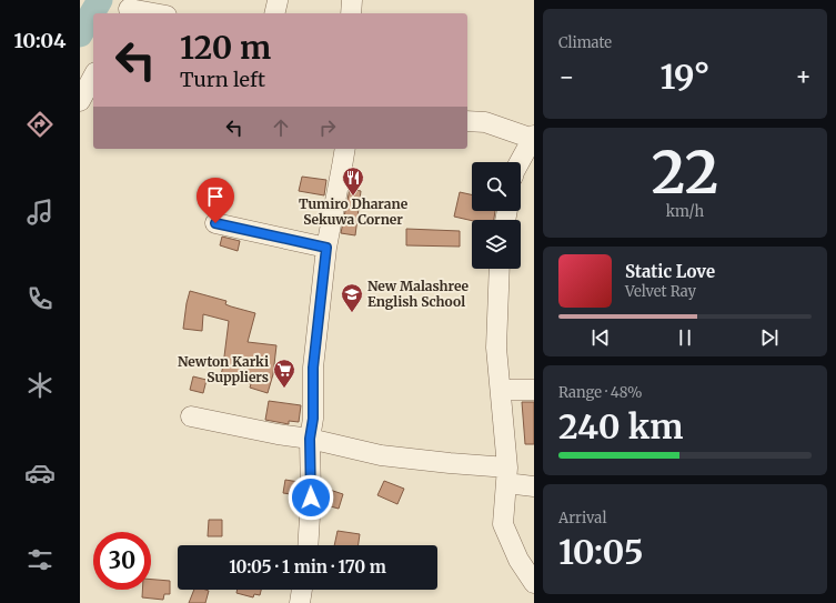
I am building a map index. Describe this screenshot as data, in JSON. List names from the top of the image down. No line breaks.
{"places":{"restaurant":["Tumiro Dharane Sekuwa Corner"],"school or university":["New Malashree English School"],"supermarket":["Newton Karki Suppliers"]},"page":{"tabs":"10:04","tile":["Climate",["22","km/h"],["Range · 48%","240 km"],["Arrival","10:05"]],"turn":["120 m","Turn left"],"heat":["−","19°","+"],"song":["Static Love","Velvet Ray"],"limit":"30","trip":"10:05 · 1 min · 170 m"}}
